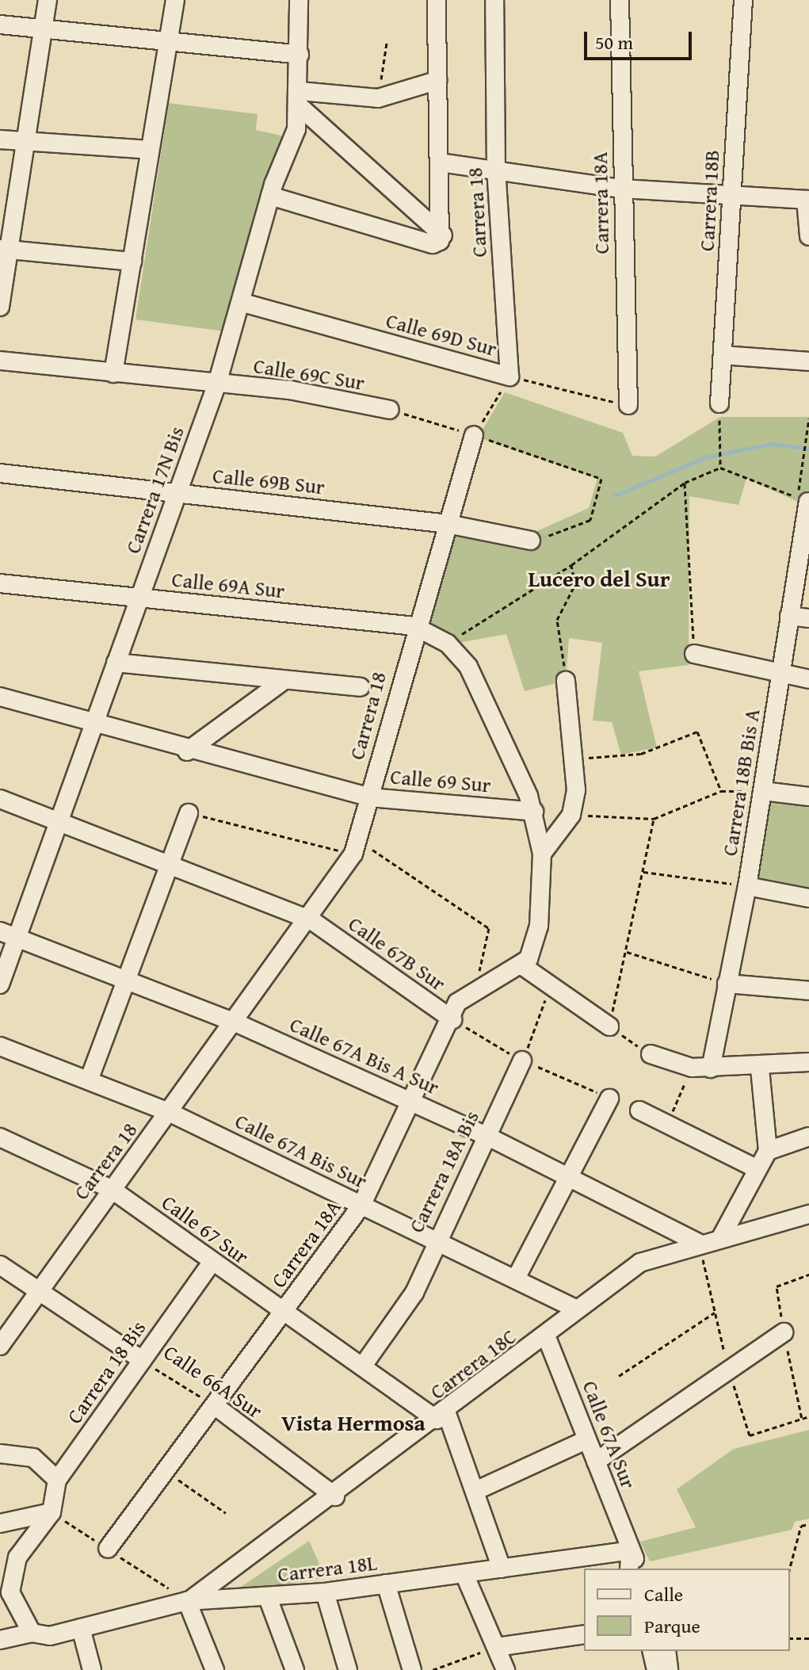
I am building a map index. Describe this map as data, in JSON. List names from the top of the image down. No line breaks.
{"streets":{"street":["Carrera 18B","Carrera 18A","Carrera 18","Calle 69D Sur","Calle 69C Sur","Calle 69B Sur","Carrera 17N Bis","Calle 69A Sur","Calle 69 Sur","Carrera 18B Bis A","Calle 67B Sur","Calle 67A Bis A Sur","Calle 67A Bis Sur","Carrera 18A Bis","Calle 67 Sur","Carrera 18C","Carrera 18 Bis","Calle 66A Sur","Calle 67A Sur","Carrera 18L"]},"crossings":[["Carrera 18A","Calle 69D Sur"],["Carrera 18A","Calle 67B Sur"],["Carrera 18A","Calle 67A Bis A Sur"],["Carrera 18A","Calle 67A Bis Sur"],["Carrera 18A","Calle 67 Sur"],["Carrera 18A","Calle 66A Sur"],["Carrera 18","Calle 69D Sur"],["Carrera 18","Calle 69B Sur"],["Carrera 18","Calle 69A Sur"],["Carrera 18","Calle 69 Sur"],["Carrera 18","Calle 67B Sur"],["Carrera 18","Calle 67A Bis A Sur"],["Carrera 18","Calle 67A Bis Sur"],["Carrera 18","Calle 67 Sur"],["Carrera 18","Calle 66A Sur"],["Calle 69D Sur","Carrera 17N Bis"],["Calle 69C Sur","Carrera 17N Bis"],["Calle 69B Sur","Carrera 17N Bis"],["Carrera 17N Bis","Calle 69A Sur"],["Carrera 17N Bis","Calle 69 Sur"],["Carrera 17N Bis","Calle 67B Sur"],["Carrera 17N Bis","Calle 67A Bis A Sur"],["Calle 67B Sur","Carrera 18A Bis"],["Calle 67A Bis A Sur","Carrera 18A Bis"],["Calle 67A Bis A Sur","Carrera 18C"],["Calle 67A Bis Sur","Carrera 18A Bis"],["Calle 67A Bis Sur","Carrera 18C"],["Carrera 18A Bis","Calle 67 Sur"],["Calle 67 Sur","Carrera 18C"],["Calle 67 Sur","Carrera 18 Bis"],["Carrera 18C","Calle 66A Sur"],["Carrera 18C","Calle 67A Sur"],["Carrera 18C","Carrera 18L"],["Carrera 18 Bis","Calle 66A Sur"],["Calle 67A Sur","Carrera 18L"]],"districts":["Lucero del Sur","Vista Hermosa"],"legend":["Calle","Parque"],"scale_bar":"50 m"}
